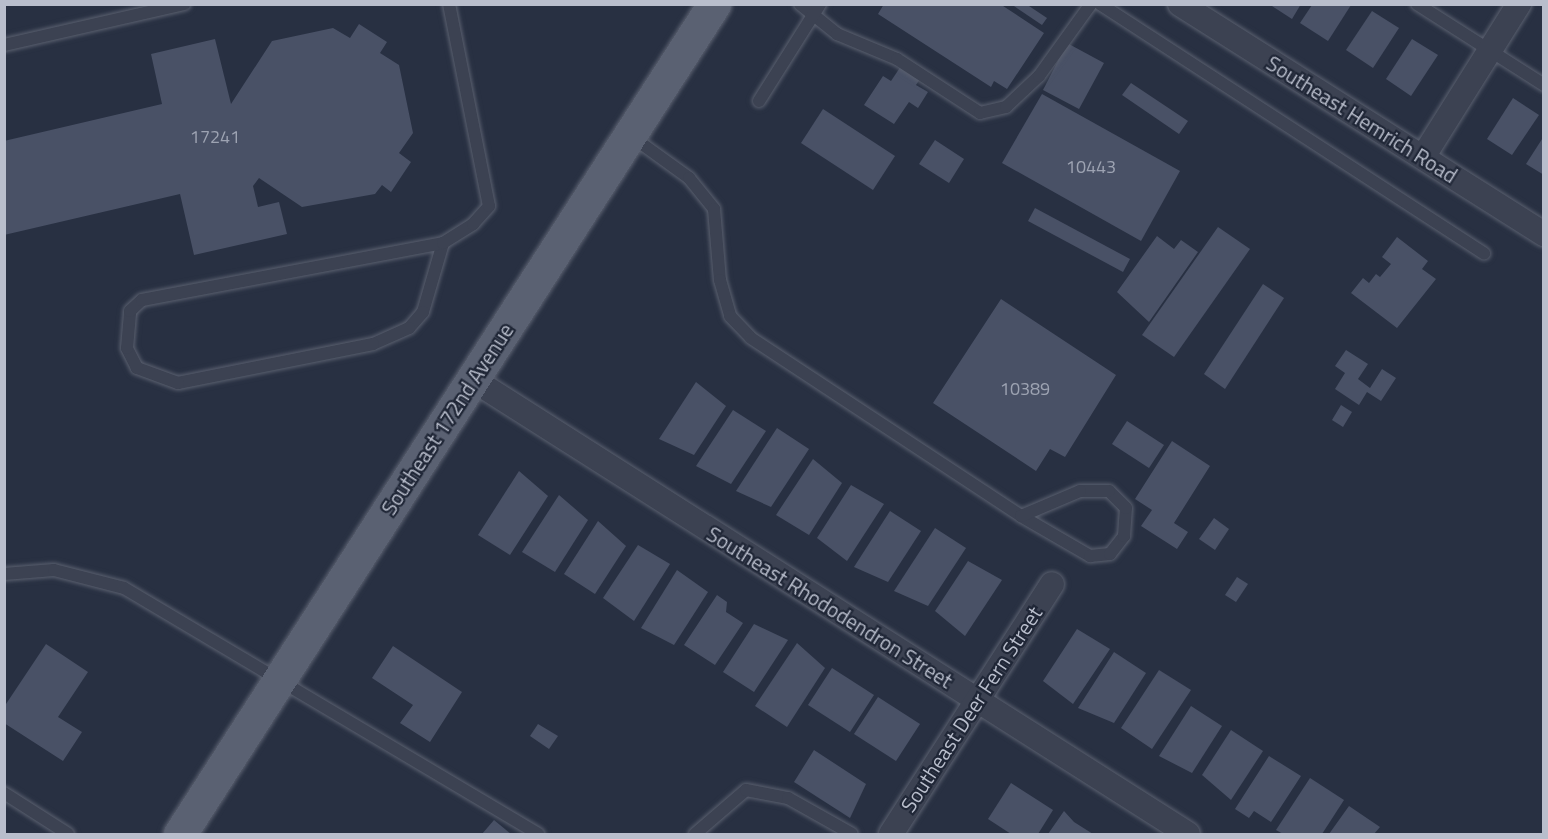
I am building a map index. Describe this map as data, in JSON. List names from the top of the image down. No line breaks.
{"streets":{"main road":["Southeast 172nd Avenue"],"street":["Southeast Hemrich Road","Southeast Rhododendron Street","Southeast Deer Fern Street"]},"crossings":[["Southeast 172nd Avenue","Southeast Rhododendron Street"],["Southeast Rhododendron Street","Southeast Deer Fern Street"]],"house_numbers":["17241","10443","10389"]}
